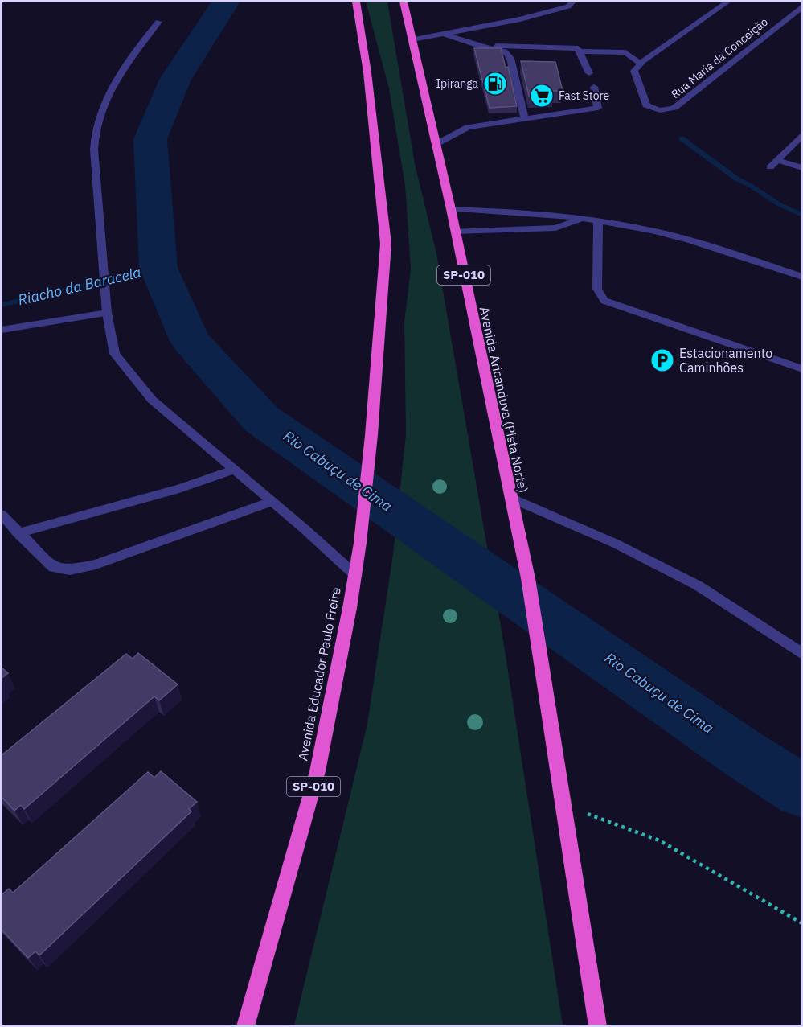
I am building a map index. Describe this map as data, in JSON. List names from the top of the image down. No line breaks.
{"streets":{"highway":["SP-010","Avenida Aricanduva (Pista Norte)","Avenida Educador Paulo Freire"],"street":["Rua Maria da Conceição"]},"crossings":[["SP-010","Avenida Aricanduva (Pista Norte)"]],"water":["Riacho da Baracela","Rio Cabuçu de Cima"],"places":{"fuel station":["Ipiranga"],"supermarket":["Fast Store"],"parking":["Estacionamento Caminhões"]}}
